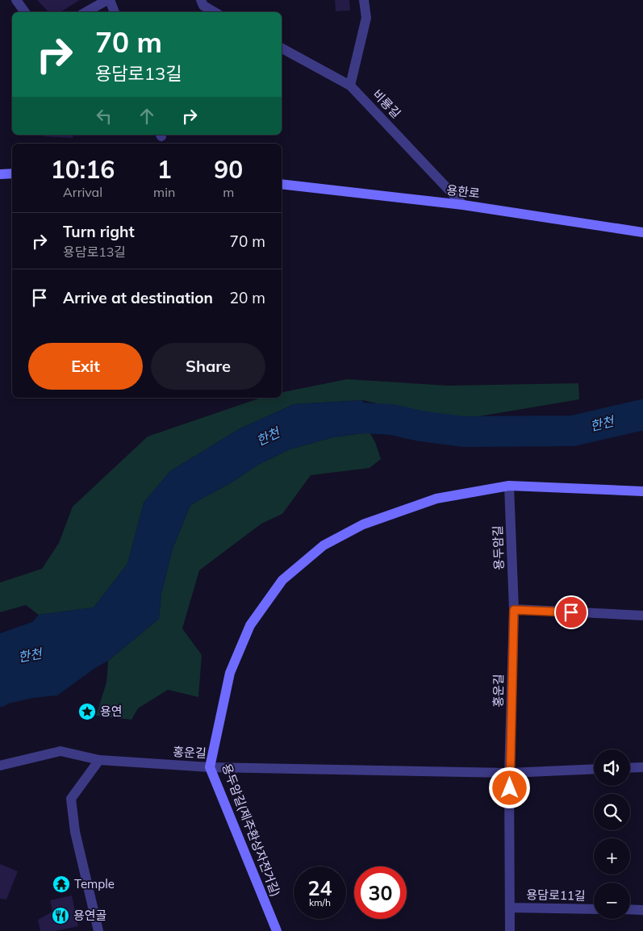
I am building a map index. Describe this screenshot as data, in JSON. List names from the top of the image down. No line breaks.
{"streets":{"street":["비룡길","용한로","용두암길","홍운길","용두암길(제주환상자전거길)","용담로11길"]},"crossings":[["비룡길","용한로"],["용두암길","홍운길"],["용두암길","용두암길(제주환상자전거길)"],["홍운길","용두암길(제주환상자전거길)"],["홍운길","용담로11길"]],"water":["한천"],"places":{"place":["용연"],"temple":["Temple"],"restaurant":["용연골"]},"page":{"turn":["70 m","용담로13길"],"eta":["10:16","Arrival","1","min","90","m"],"list":[{"name":"Turn right","note":"용담로13길","value":"70 m"},{"name":"Arrive at destination","value":"20 m"}],"buttons":["Exit","Share"],"map_buttons":["+","−"],"speed":"24 km/h","limit":"30"}}
